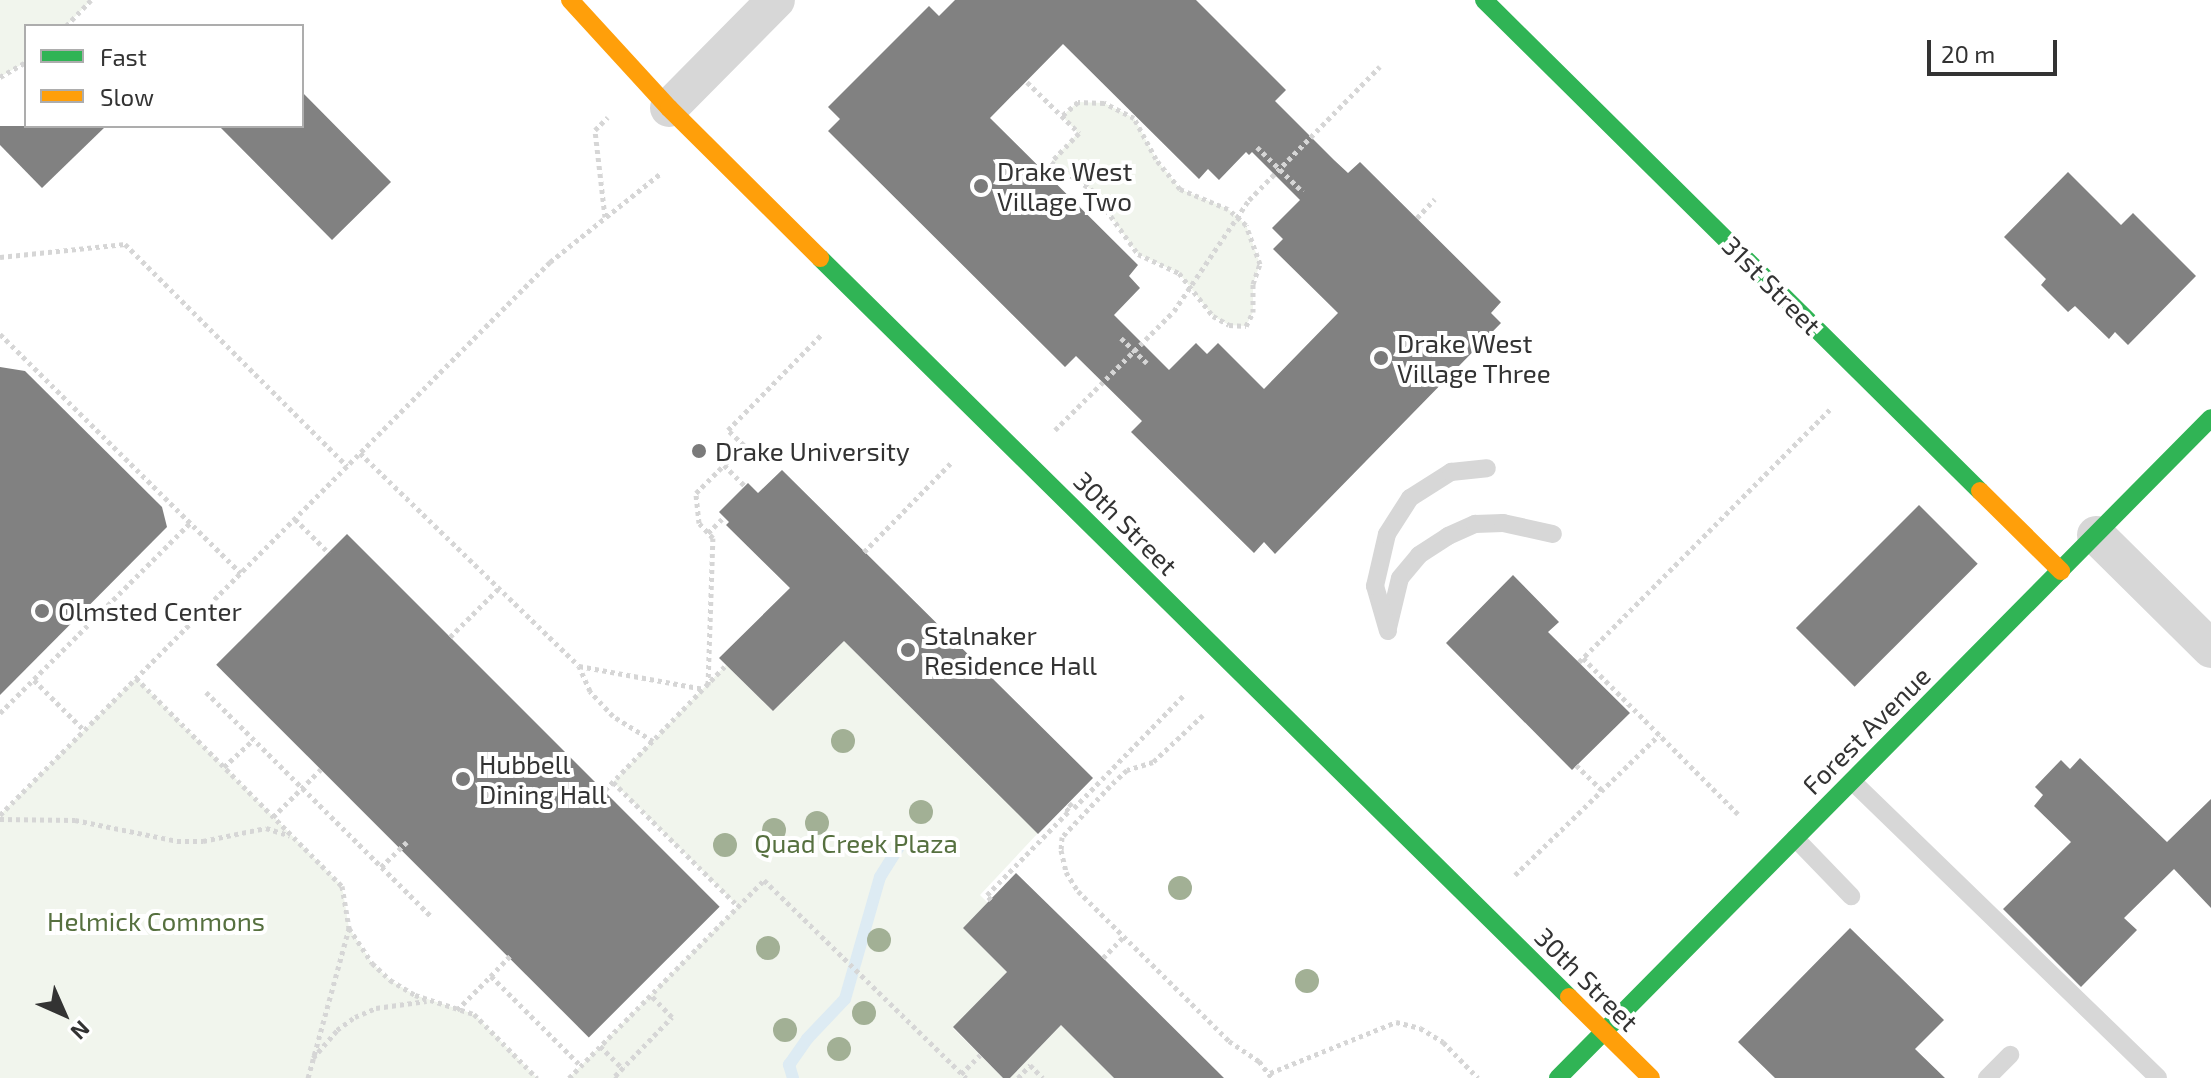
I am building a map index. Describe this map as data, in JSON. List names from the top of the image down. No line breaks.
{"streets":{"main road":["31st Street","30th Street","Forest Avenue"]},"crossings":[["31st Street","Forest Avenue"],["30th Street","Forest Avenue"]],"parks":["Quad Creek Plaza","Helmick Commons"],"places":["Drake West Village Two","Drake West Village Three","Drake University","Olmsted Center","Stalnaker Residence Hall","Hubbell Dining Hall"],"legend":["Fast","Slow"],"scale_bar":"20 m","north":"bottom right"}
